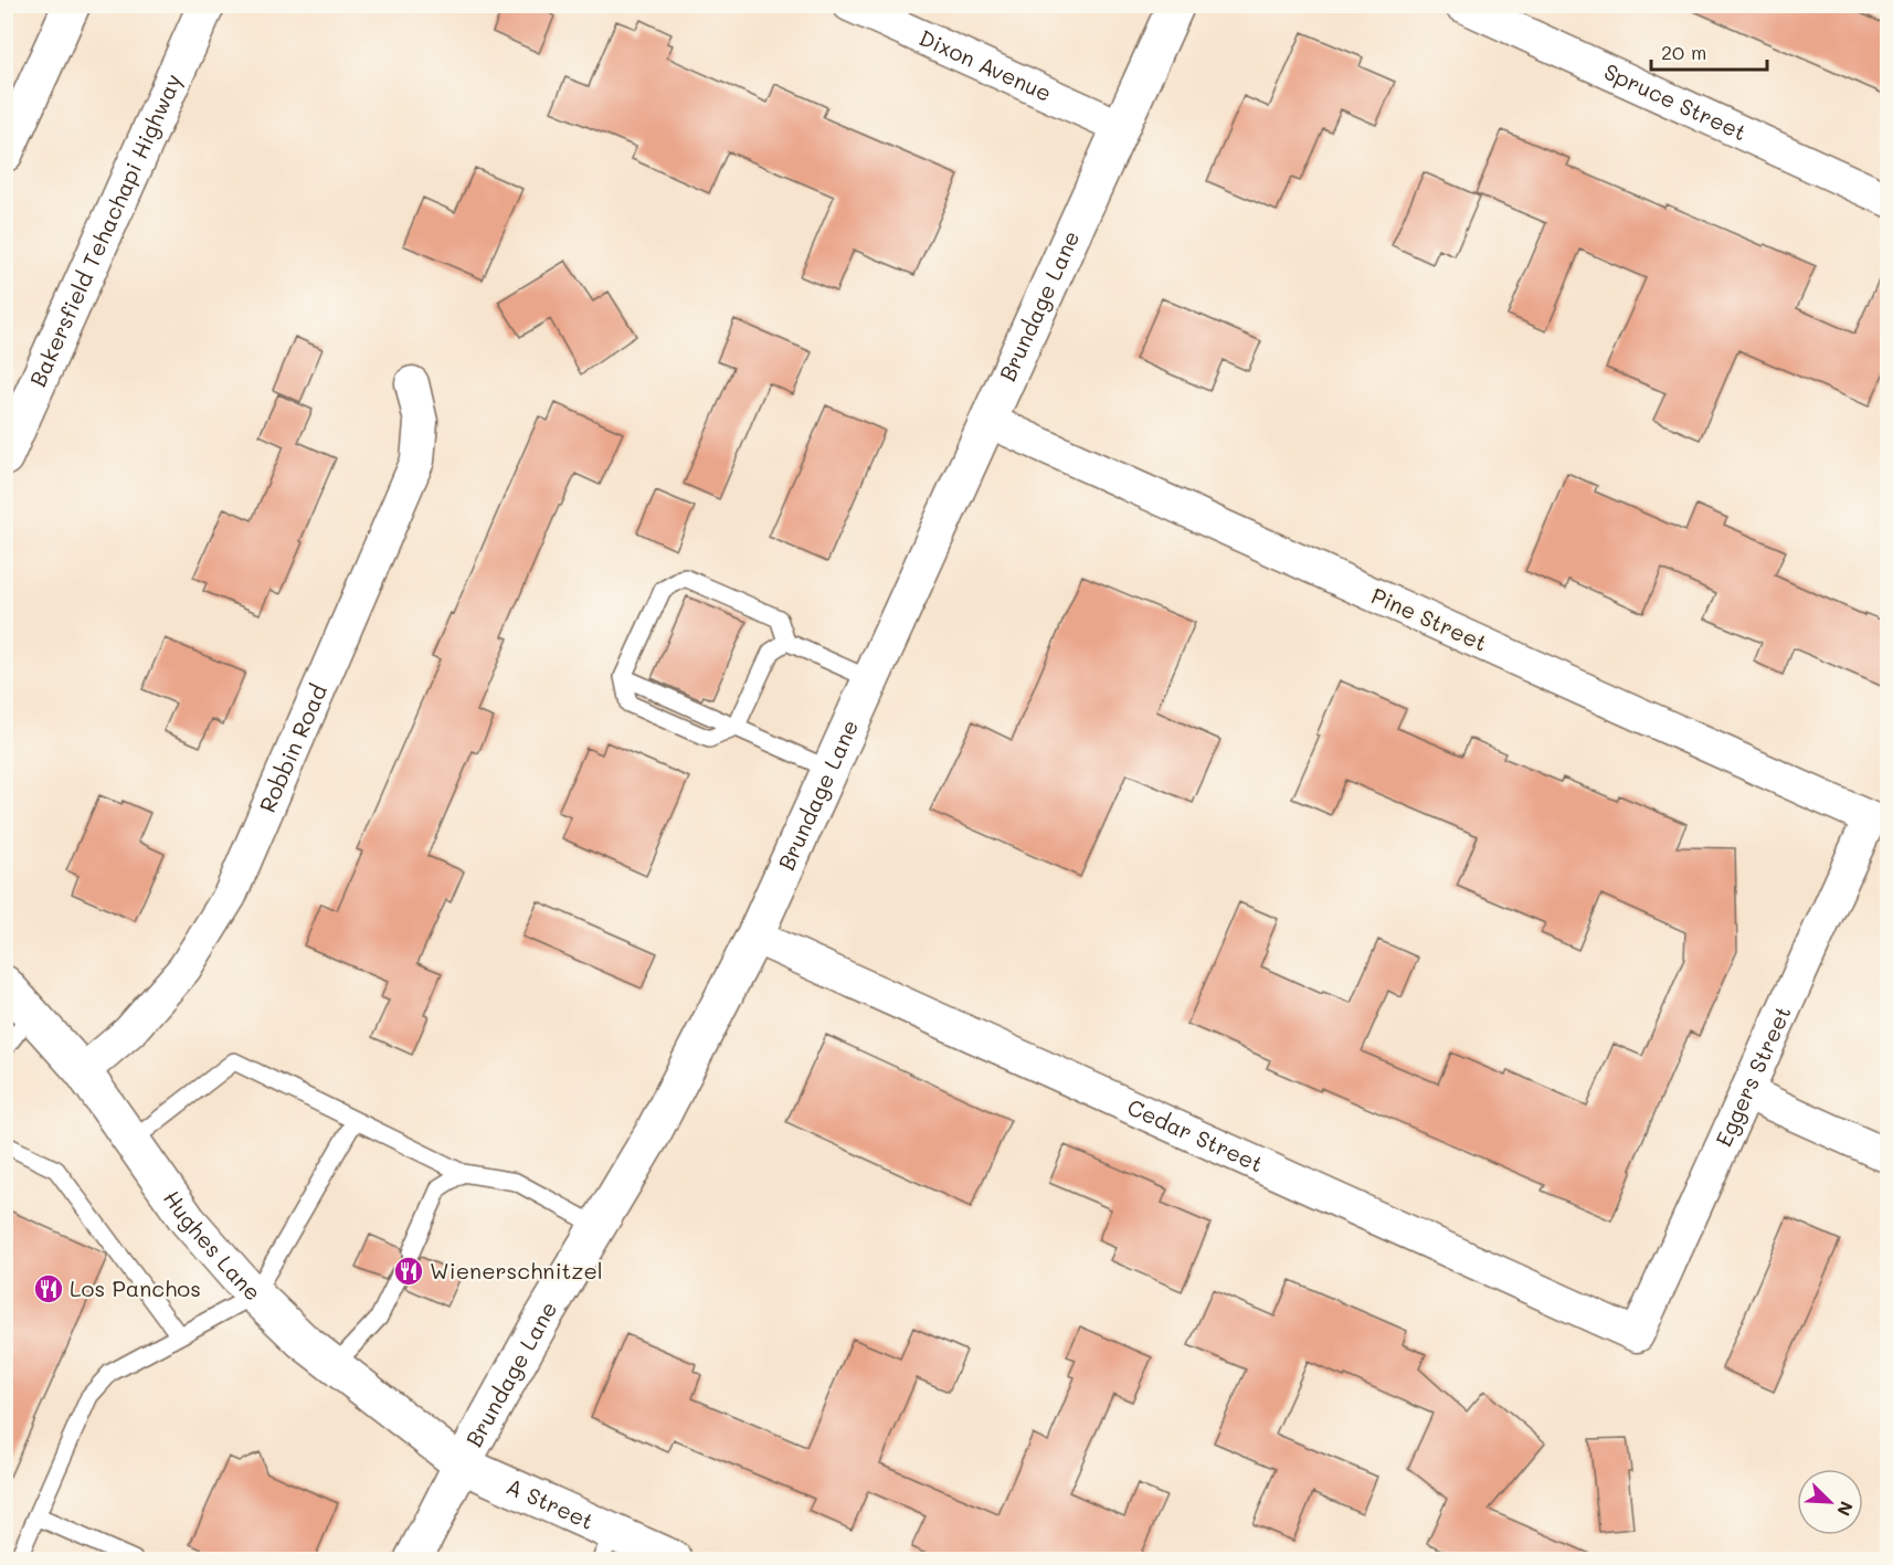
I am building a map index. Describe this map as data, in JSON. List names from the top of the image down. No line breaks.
{"streets":{"main road":["Bakersfield Tehachapi Highway","Brundage Lane","Hughes Lane","A Street"],"street":["Dixon Avenue","Spruce Street","Pine Street","Robbin Road","Eggers Street","Cedar Street"]},"crossings":[["Dixon Avenue","Brundage Lane"],["Brundage Lane","Pine Street"],["Brundage Lane","Cedar Street"],["Brundage Lane","Hughes Lane"],["Brundage Lane","A Street"],["Pine Street","Eggers Street"],["Robbin Road","Hughes Lane"],["Eggers Street","Cedar Street"],["Hughes Lane","A Street"]],"places":{"restaurant":["Wienerschnitzel","Los Panchos"]},"scale_bar":"20 m","north":"bottom right"}
